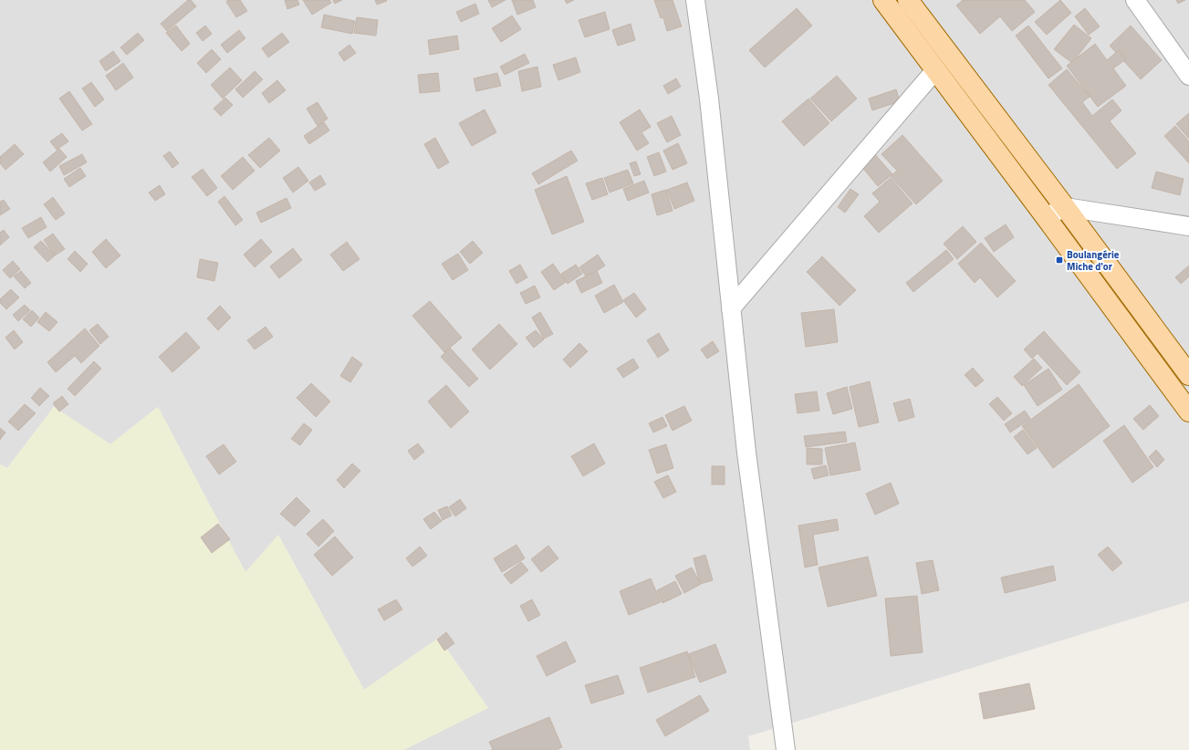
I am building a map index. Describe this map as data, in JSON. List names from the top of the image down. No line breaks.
{"places":{"transit":["Boulangérie Miche d'or"]}}
